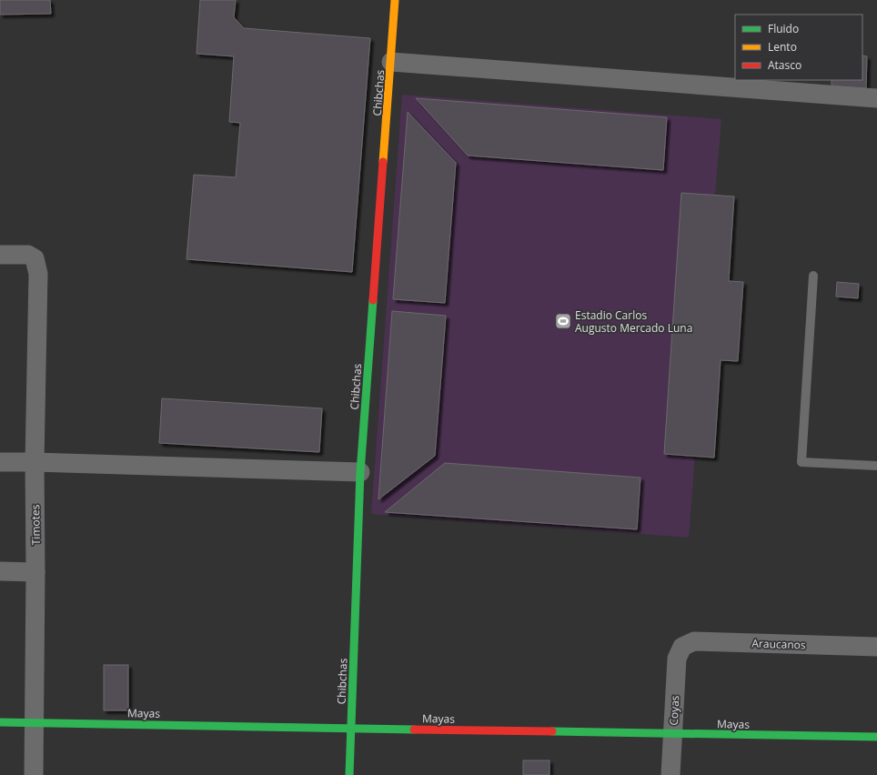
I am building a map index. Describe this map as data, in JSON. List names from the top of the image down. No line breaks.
{"streets":{"street":["Chibchas","Timotes","Araucanos","Coyas","Mayas"]},"crossings":[["Chibchas","Mayas"],["Timotes","Mayas"],["Araucanos","Coyas"],["Coyas","Mayas"]],"places":{"sports":["Estadio Carlos Augusto Mercado Luna"]},"legend":["Fluido","Lento","Atasco"]}
